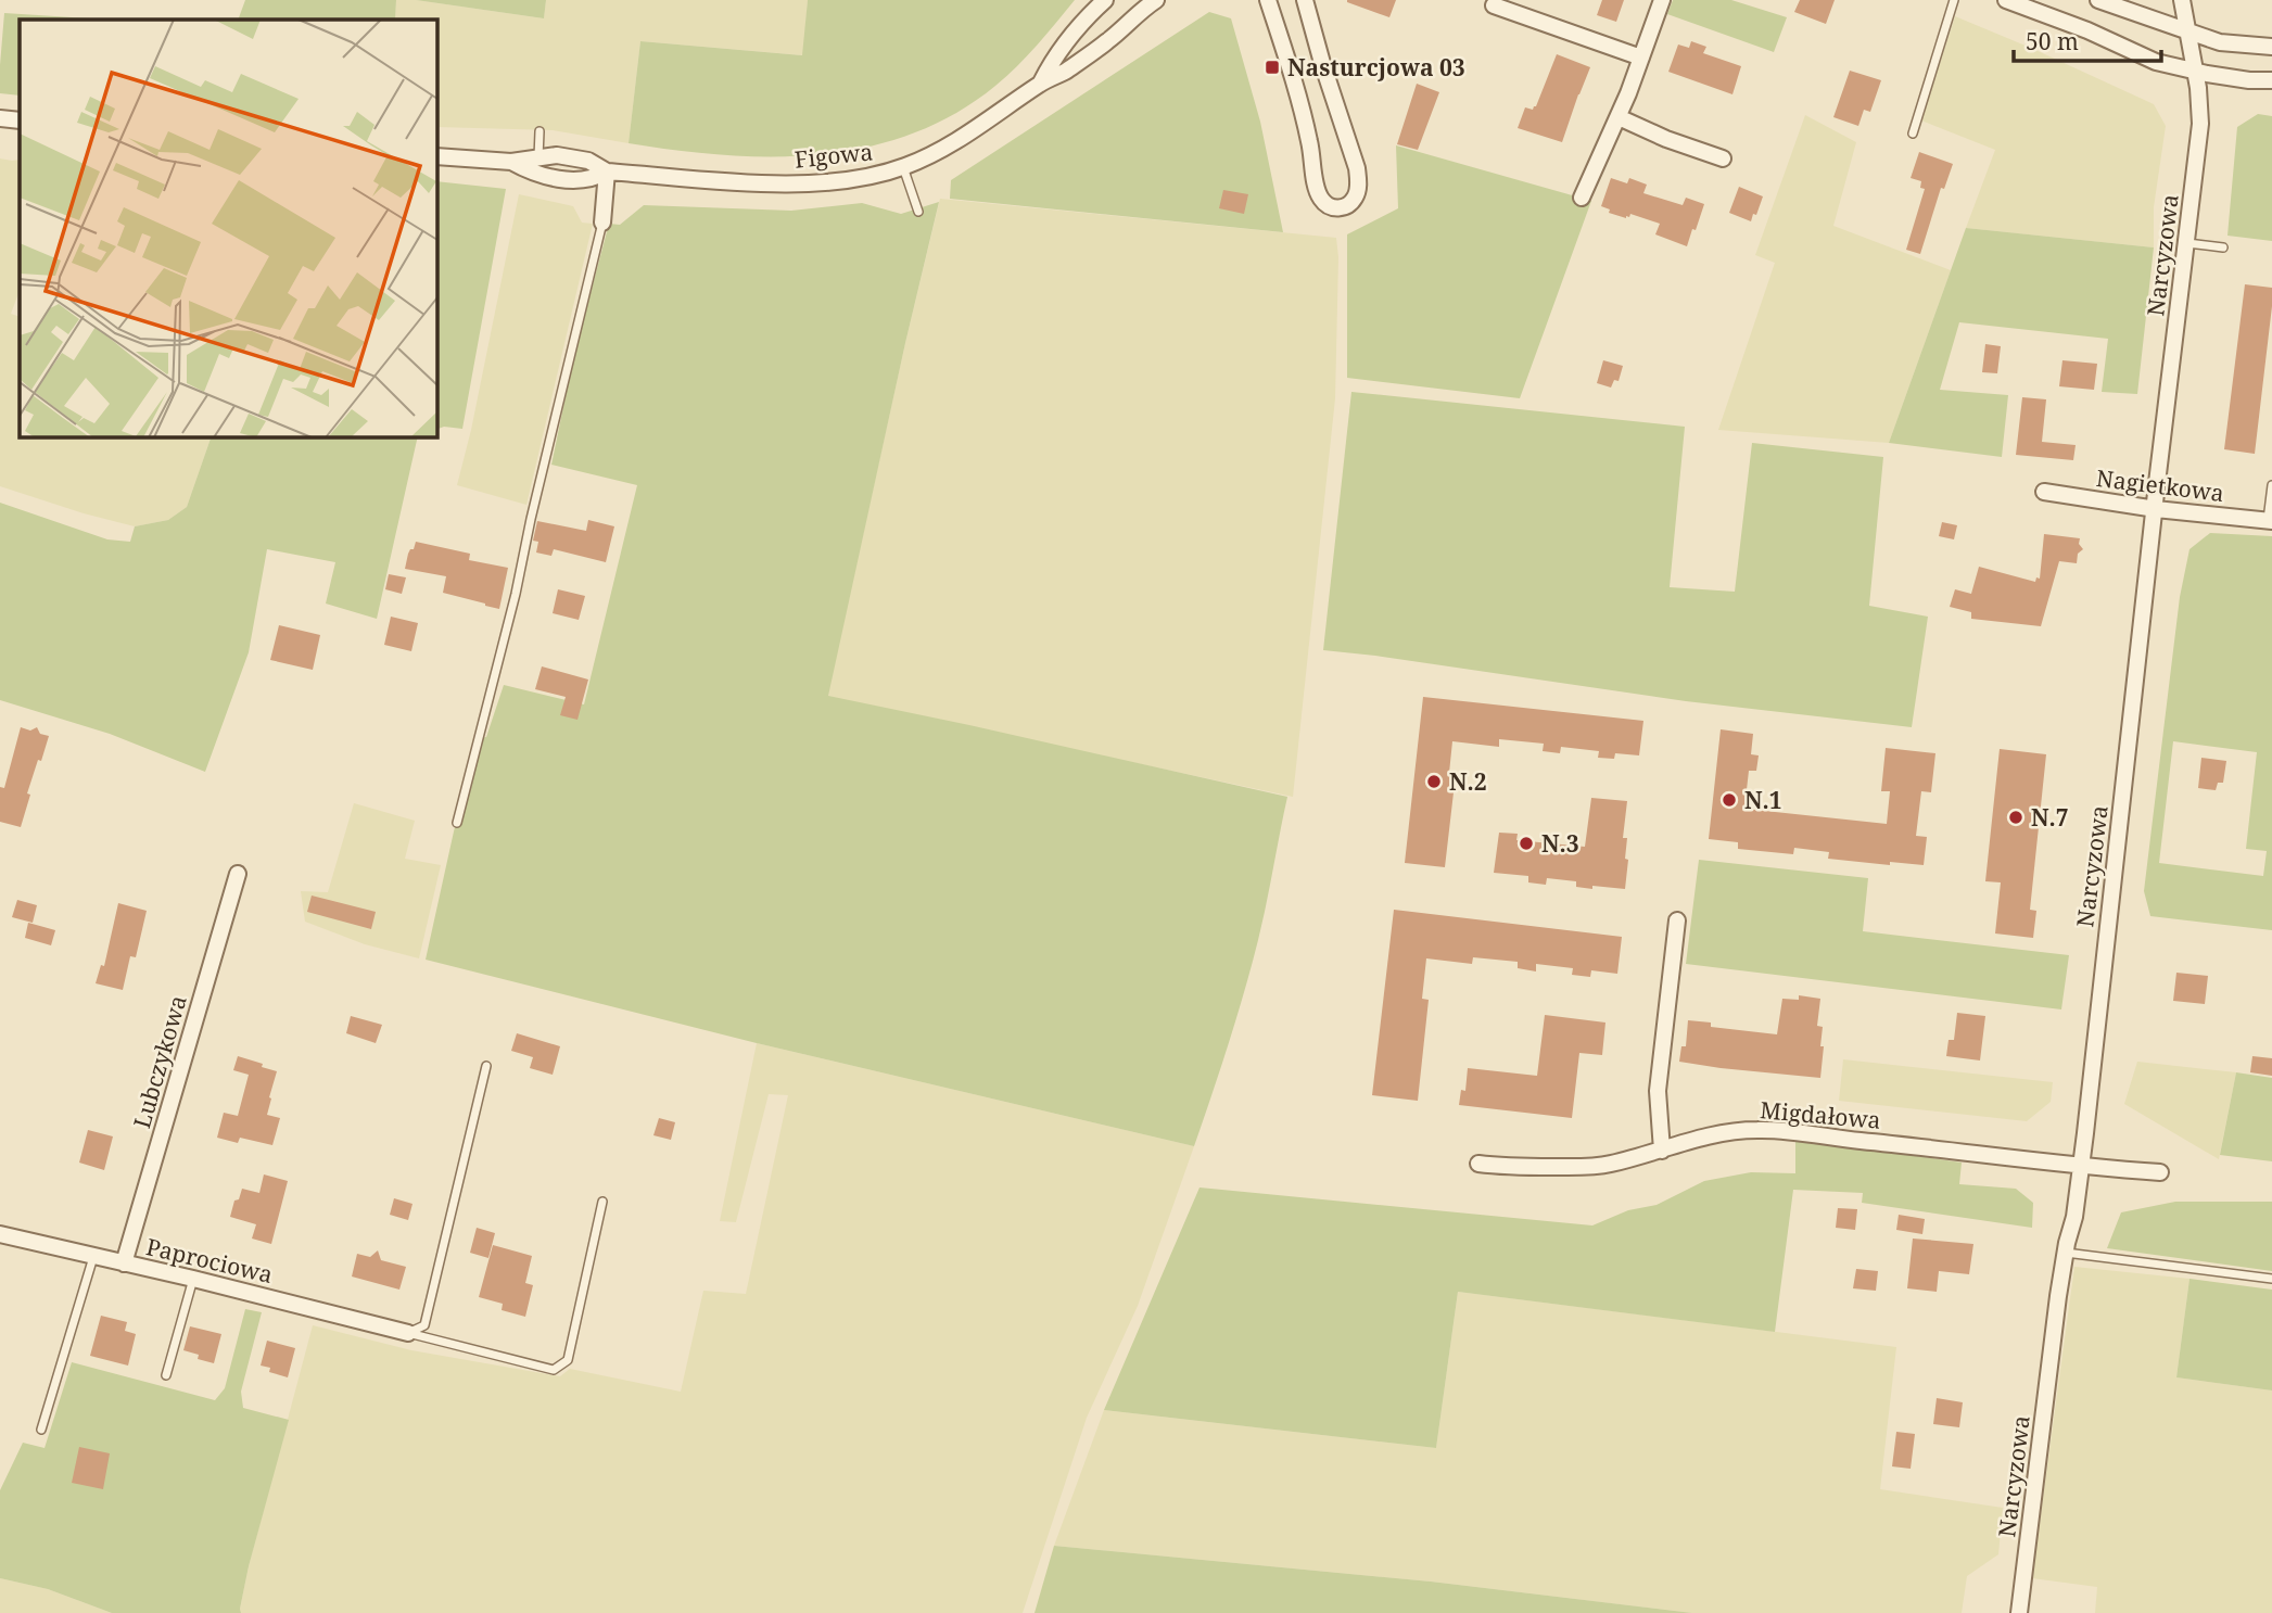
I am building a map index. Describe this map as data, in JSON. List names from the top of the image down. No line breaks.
{"streets":{"street":["Figowa","Narcyzowa","Nagietkowa","Lubczykowa","Migdałowa","Paprociowa"]},"crossings":[["Narcyzowa","Nagietkowa"],["Narcyzowa","Migdałowa"],["Lubczykowa","Paprociowa"]],"places":{"transit":["Nasturcjowa 03"],"other":["N.2","N.1","N.7","N.3"]},"scale_bar":"50 m"}
